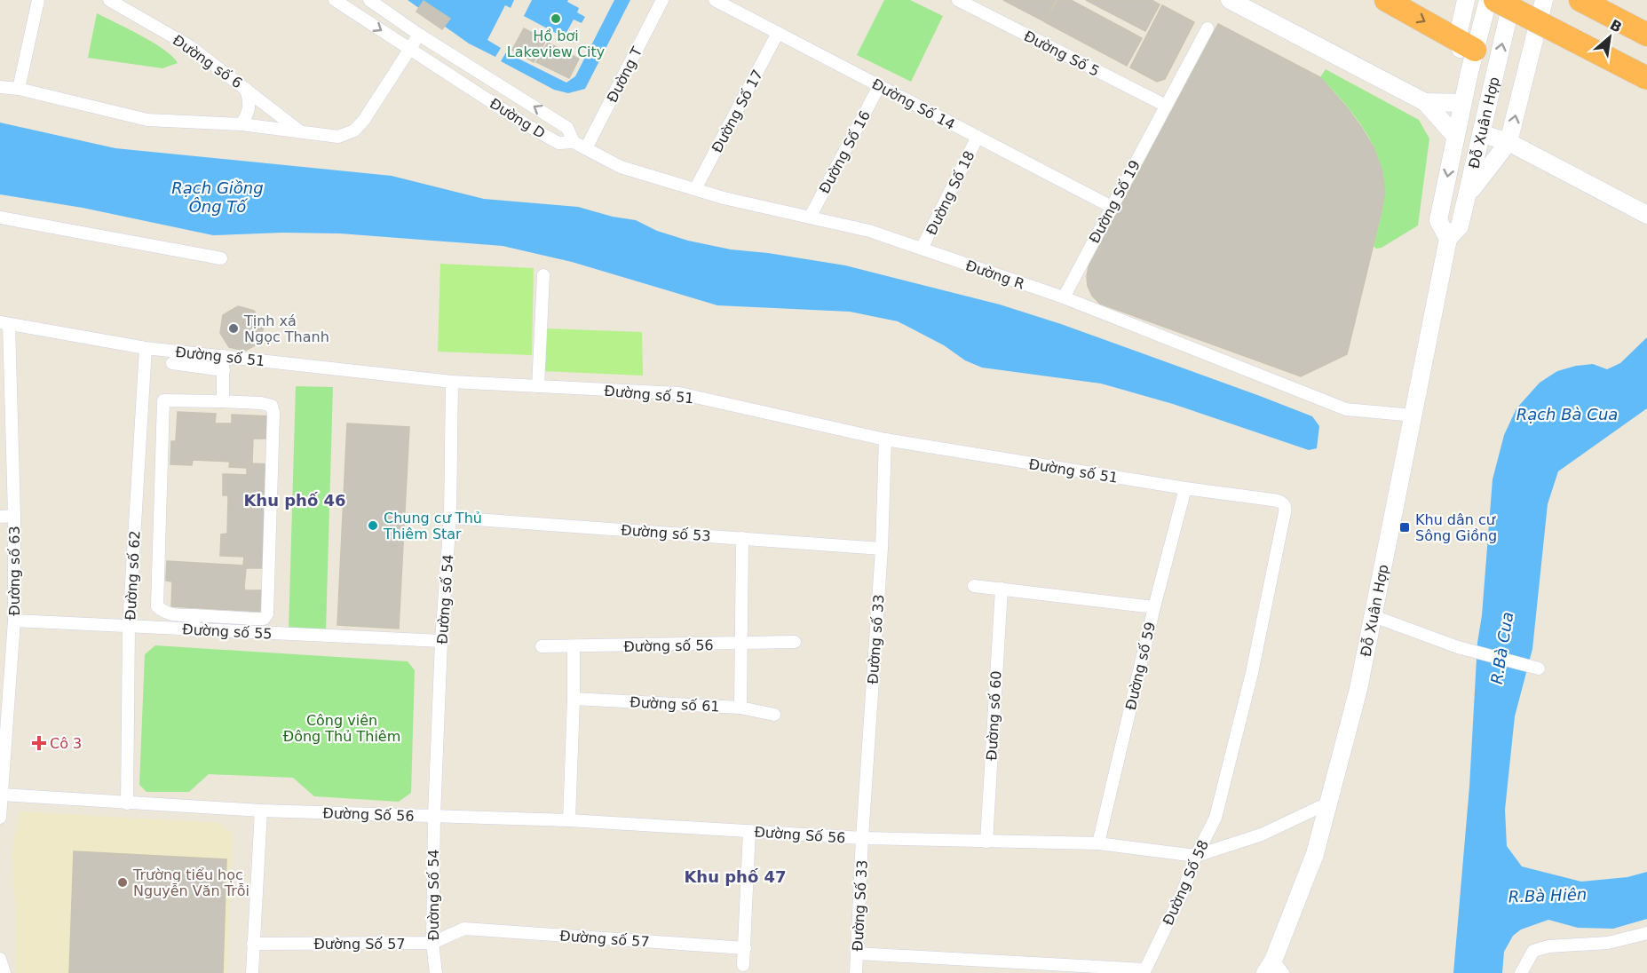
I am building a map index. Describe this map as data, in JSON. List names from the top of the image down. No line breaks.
{"streets":{"main road":["Đỗ Xuân Hợp"],"street":["Đường Số 5","Đường số 6","Đường T","Đường Số 14","Đường Số 17","Đường D","Đường Số 16","Đường Số 18","Đường Số 19","Đường R","Đường số 51","Đường số 53","Đường số 63","Đường số 62","Đường số 54","Đường số 55","Đường số 33","Đường số 56","Đường số 59","Đường số 61","Đường số 60","Đường Số 56","Đường Số 58","Đường Số 54","Đường Số 33","Đường số 57","Đường Số 57"]},"crossings":[["Đường Số 5","Đường Số 19"],["Đường T","Đường R"],["Đường Số 14","Đường Số 17"],["Đường Số 14","Đường Số 16"],["Đường Số 14","Đường Số 18"],["Đường Số 14","Đường Số 19"],["Đường Số 17","Đường R"],["Đường D","Đường R"],["Đỗ Xuân Hợp","Đường R"],["Đỗ Xuân Hợp","Đường Số 56"],["Đường Số 16","Đường R"],["Đường Số 18","Đường R"],["Đường Số 19","Đường R"],["Đường số 51","Đường số 63"],["Đường số 51","Đường số 62"],["Đường số 51","Đường số 54"],["Đường số 51","Đường số 33"],["Đường số 51","Đường số 59"],["Đường số 51","Đường Số 58"],["Đường số 53","Đường số 54"],["Đường số 53","Đường số 33"],["Đường số 63","Đường số 55"],["Đường số 63","Đường Số 56"],["Đường số 62","Đường số 55"],["Đường số 62","Đường Số 56"],["Đường số 54","Đường số 55"],["Đường số 54","Đường Số 56"],["Đường số 54","Đường Số 54"],["Đường số 33","Đường Số 56"],["Đường số 33","Đường Số 33"],["Đường số 59","Đường Số 56"],["Đường số 60","Đường Số 56"],["Đường Số 56","Đường Số 58"],["Đường Số 56","Đường Số 54"],["Đường Số 56","Đường Số 33"],["Đường Số 58","Đường Số 33"],["Đường Số 54","Đường Số 57"],["Đường số 57","Đường Số 57"]],"districts":["Khu phố 46","Khu phố 47"],"water":["Rạch Giồng Ông Tố","Rạch Bà Cua","R.Bà Cua","R.Bà Hiên"],"parks":["Công viên Đông Thủ Thiêm"],"places":{"other":["Hồ bơi Lakeview City","Tịnh xá Ngọc Thanh","Chung cư Thủ Thiêm Star","Trường tiểu học Nguyễn Văn Trỗi"],"transit":["Khu dân cư Sông Giồng"],"health":["Cô 3"]},"north":"top right"}
